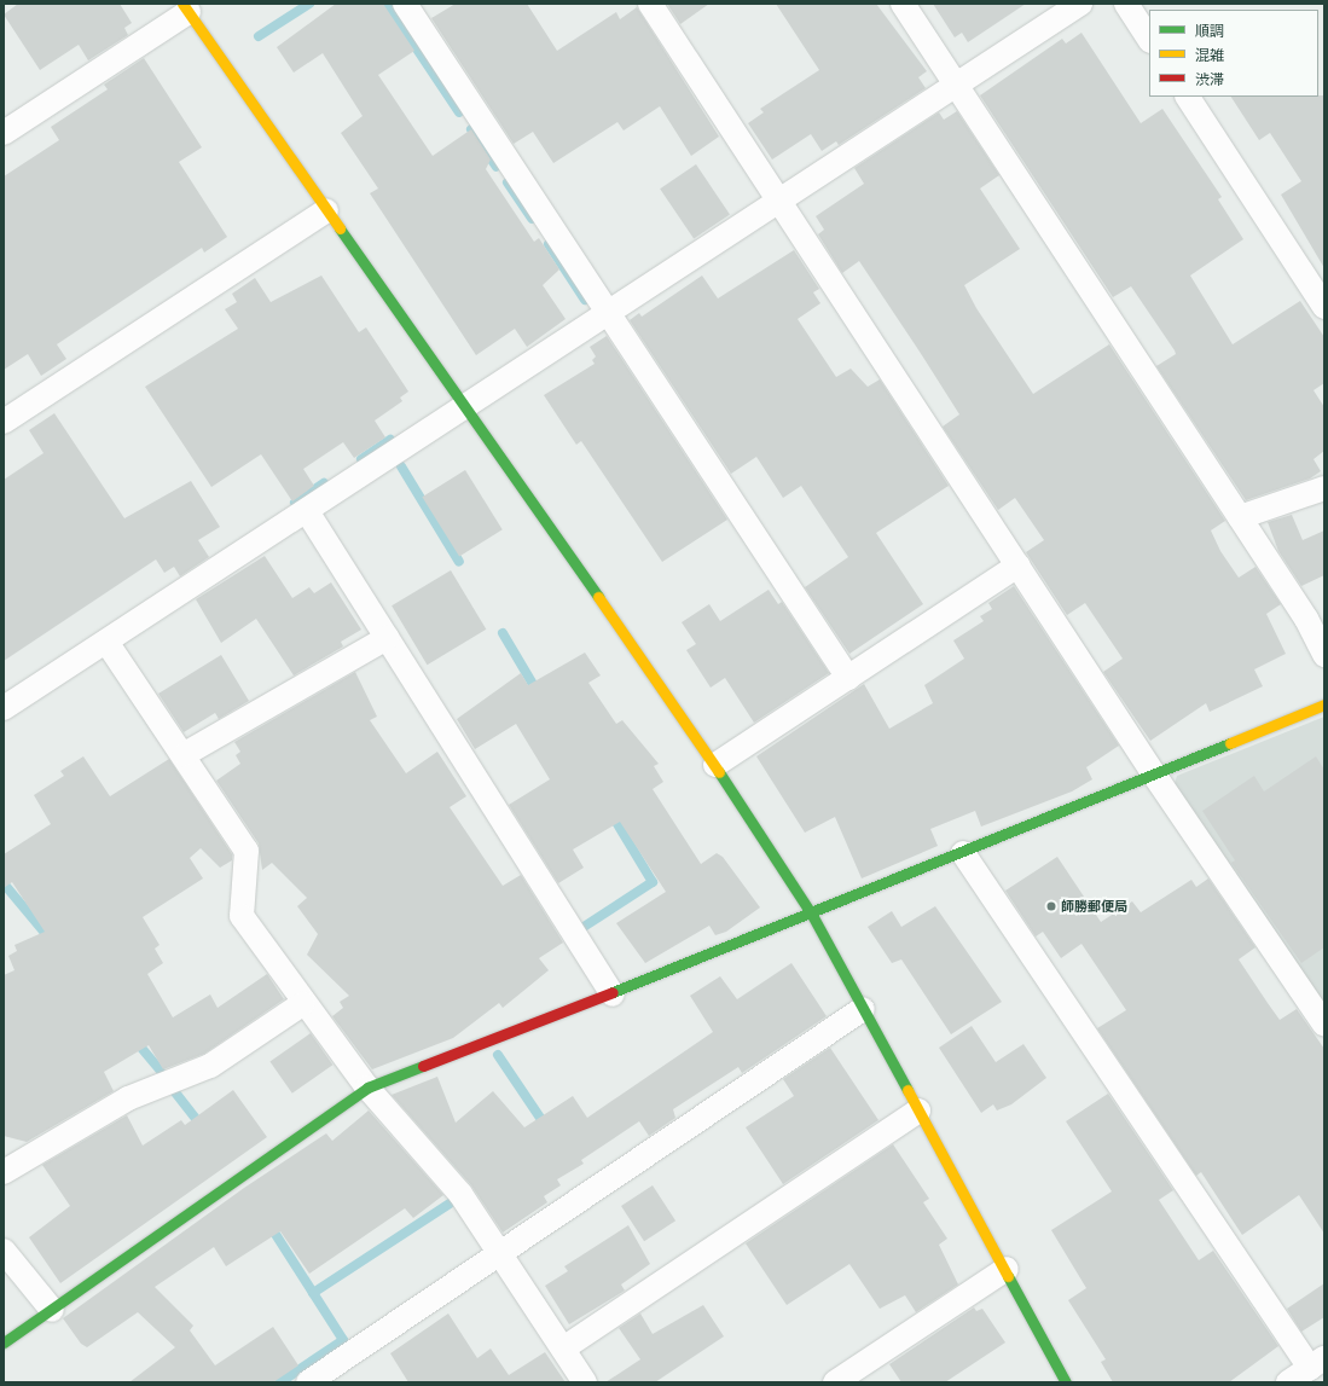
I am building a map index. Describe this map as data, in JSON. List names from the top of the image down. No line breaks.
{"places":["師勝郵便局"],"legend":["順調","混雑","渋滞"]}
